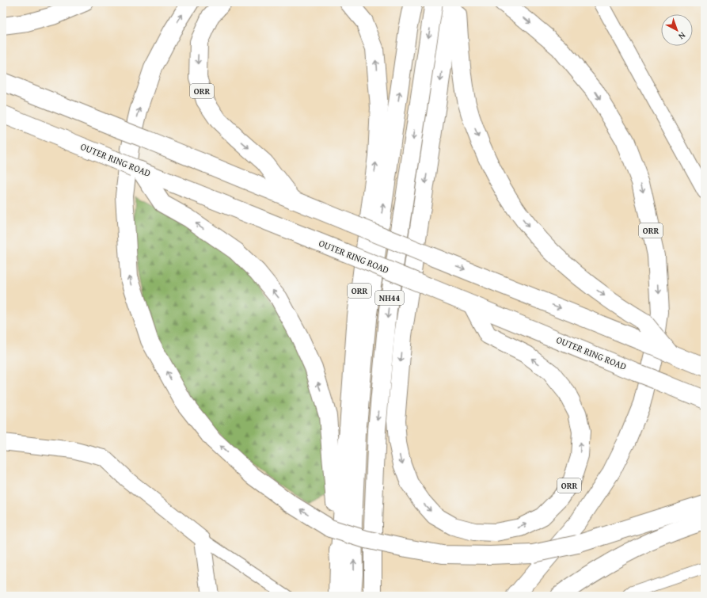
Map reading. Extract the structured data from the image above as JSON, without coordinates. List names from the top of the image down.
{
  "streets": {
    "highway": ["ORR", "OUTER RING ROAD", "NH44"]
  },
  "crossings": [
    ["ORR", "OUTER RING ROAD"]
  ],
  "north": "bottom right"
}
